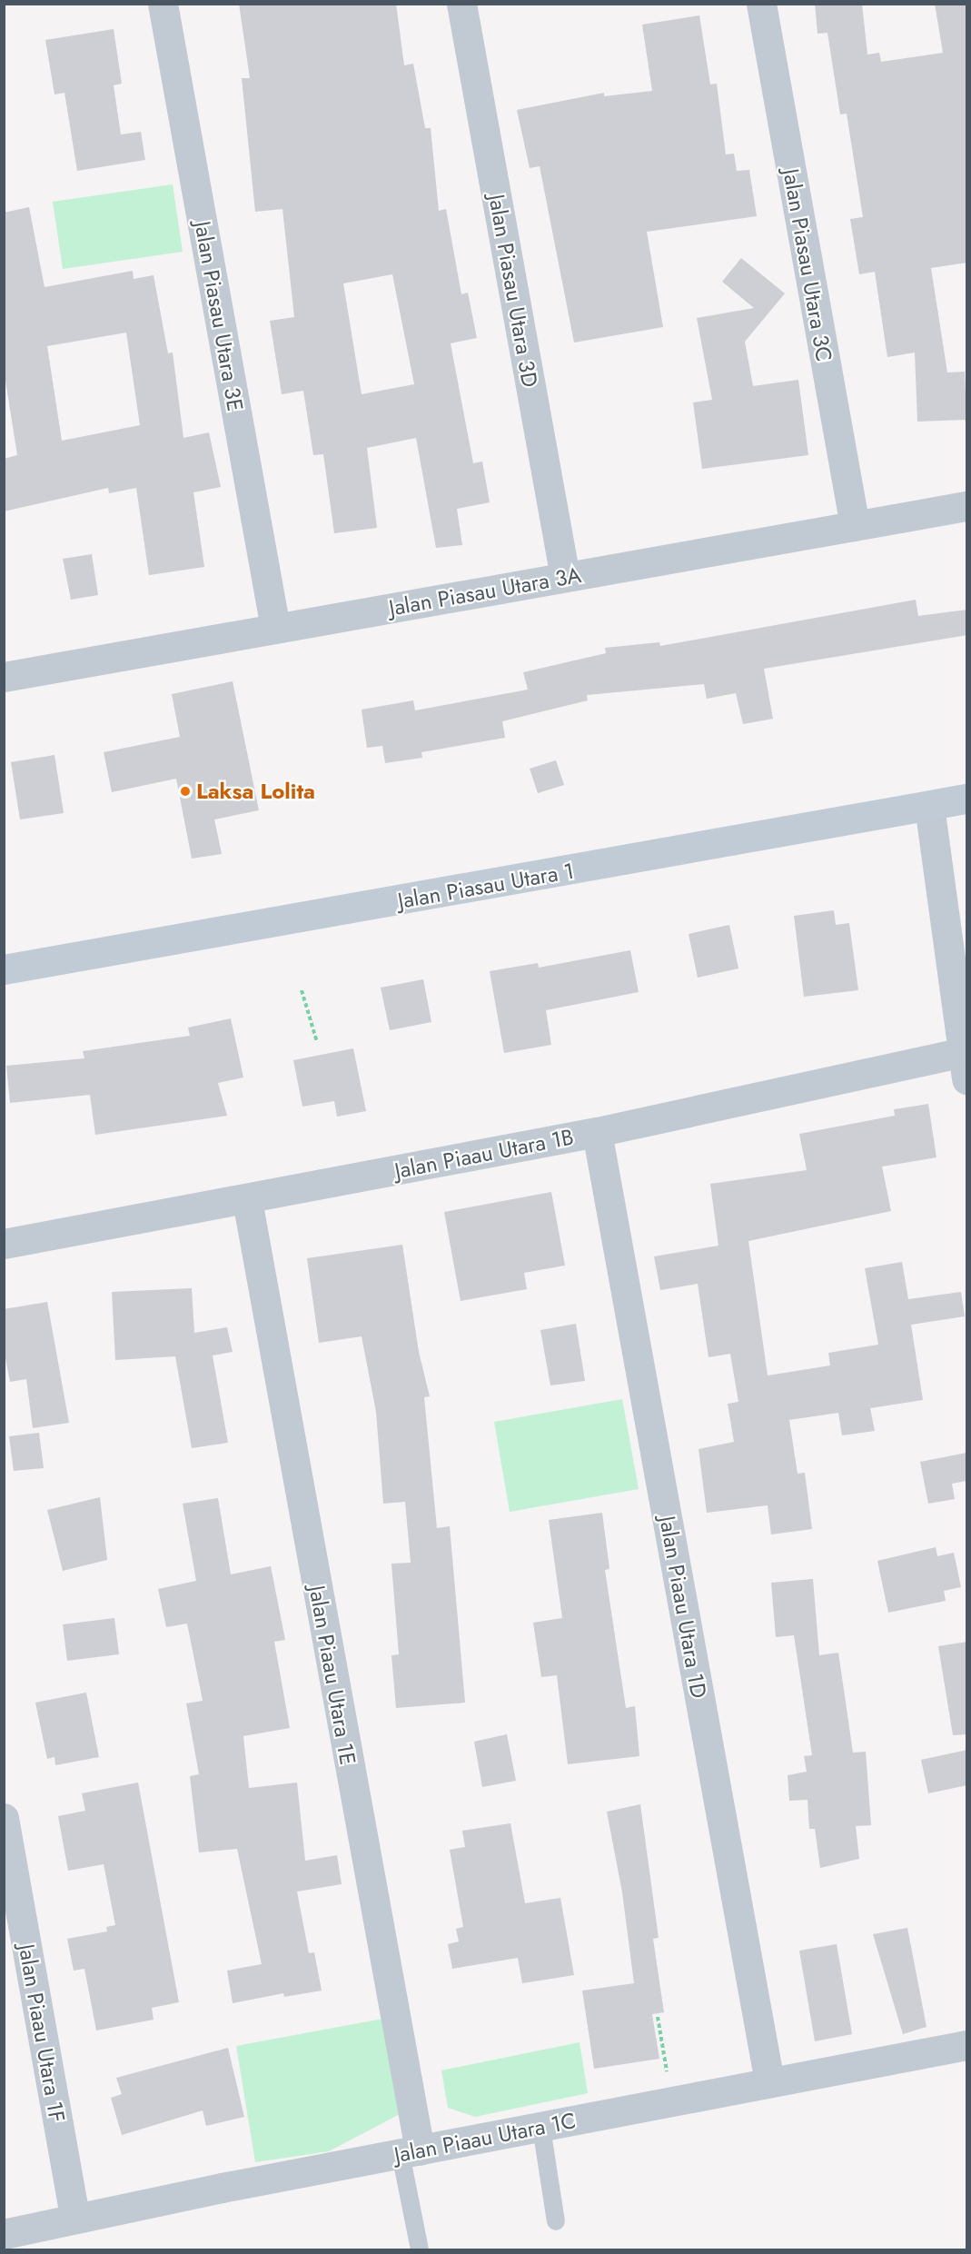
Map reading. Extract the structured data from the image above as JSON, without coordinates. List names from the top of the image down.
{
  "streets": {
    "street": [
      "Jalan Piasau Utara 3C",
      "Jalan Piasau Utara 3D",
      "Jalan Piasau Utara 3E",
      "Jalan Piasau Utara 3A",
      "Jalan Piasau Utara 1",
      "Jalan Piaau Utara 1B",
      "Jalan Piaau Utara 1D",
      "Jalan Piaau Utara 1E",
      "Jalan Piaau Utara 1F",
      "Jalan Piaau Utara 1C"
    ]
  },
  "crossings": [
    ["Jalan Piasau Utara 3C", "Jalan Piasau Utara 3A"],
    ["Jalan Piasau Utara 3D", "Jalan Piasau Utara 3A"],
    ["Jalan Piasau Utara 3E", "Jalan Piasau Utara 3A"],
    ["Jalan Piaau Utara 1B", "Jalan Piaau Utara 1D"],
    ["Jalan Piaau Utara 1B", "Jalan Piaau Utara 1E"],
    ["Jalan Piaau Utara 1D", "Jalan Piaau Utara 1C"],
    ["Jalan Piaau Utara 1E", "Jalan Piaau Utara 1C"],
    ["Jalan Piaau Utara 1F", "Jalan Piaau Utara 1C"]
  ],
  "places": ["Laksa Lolita"]
}
